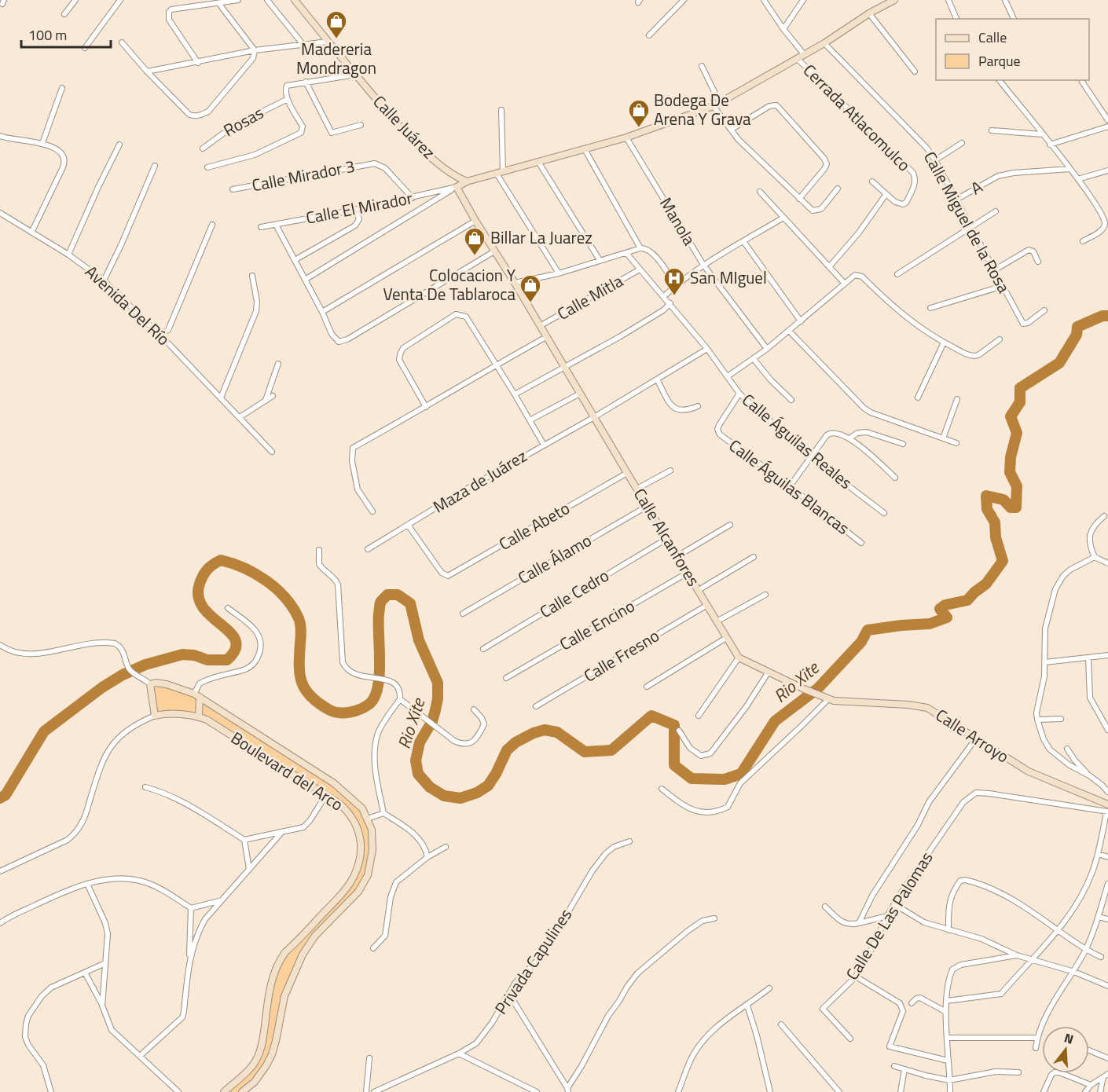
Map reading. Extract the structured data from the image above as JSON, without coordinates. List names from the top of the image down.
{
  "streets": {
    "street": [
      "Cerrada Atlacomulco",
      "Rosas",
      "Calle Juárez",
      "Calle Mirador 3",
      "A",
      "Calle El Mirador",
      "Manola",
      "Calle Miguel de la Rosa",
      "Calle Mitla",
      "Avenida Del Río",
      "Calle Águilas Reales",
      "Maza de Juárez",
      "Calle Águilas Blancas",
      "Calle Abeto",
      "Calle Alcanfores",
      "Calle Álamo",
      "Calle Cedro",
      "Calle Encino",
      "Calle Fresno",
      "Calle Arroyo",
      "Boulevard del Arco",
      "Calle De Las Palomas",
      "Privada Capulines"
    ]
  },
  "crossings": [
    ["Calle Mirador 3", "Calle El Mirador"],
    ["A", "Calle Miguel de la Rosa"],
    ["Calle El Mirador", "Calle Alcanfores"],
    ["Calle Mitla", "Calle Águilas Reales"],
    ["Calle Mitla", "Calle Alcanfores"],
    ["Calle Águilas Reales", "Maza de Juárez"],
    ["Calle Águilas Reales", "Calle Águilas Blancas"],
    ["Maza de Juárez", "Calle Abeto"],
    ["Maza de Juárez", "Calle Alcanfores"],
    ["Calle Abeto", "Calle Alcanfores"],
    ["Calle Alcanfores", "Calle Álamo"],
    ["Calle Alcanfores", "Calle Cedro"],
    ["Calle Alcanfores", "Calle Encino"],
    ["Calle Alcanfores", "Calle Fresno"],
    ["Calle Alcanfores", "Calle Arroyo"]
  ],
  "water": ["Rio Xite"],
  "places": {
    "shop": [
      "Madereria Mondragon",
      "Bodega De Arena Y Grava",
      "Billar La Juarez",
      "Colocacion Y Venta De Tablaroca"
    ],
    "hospital": ["San MIguel"]
  },
  "legend": ["Calle", "Parque"],
  "scale_bar": "100 m",
  "north": "top"
}
